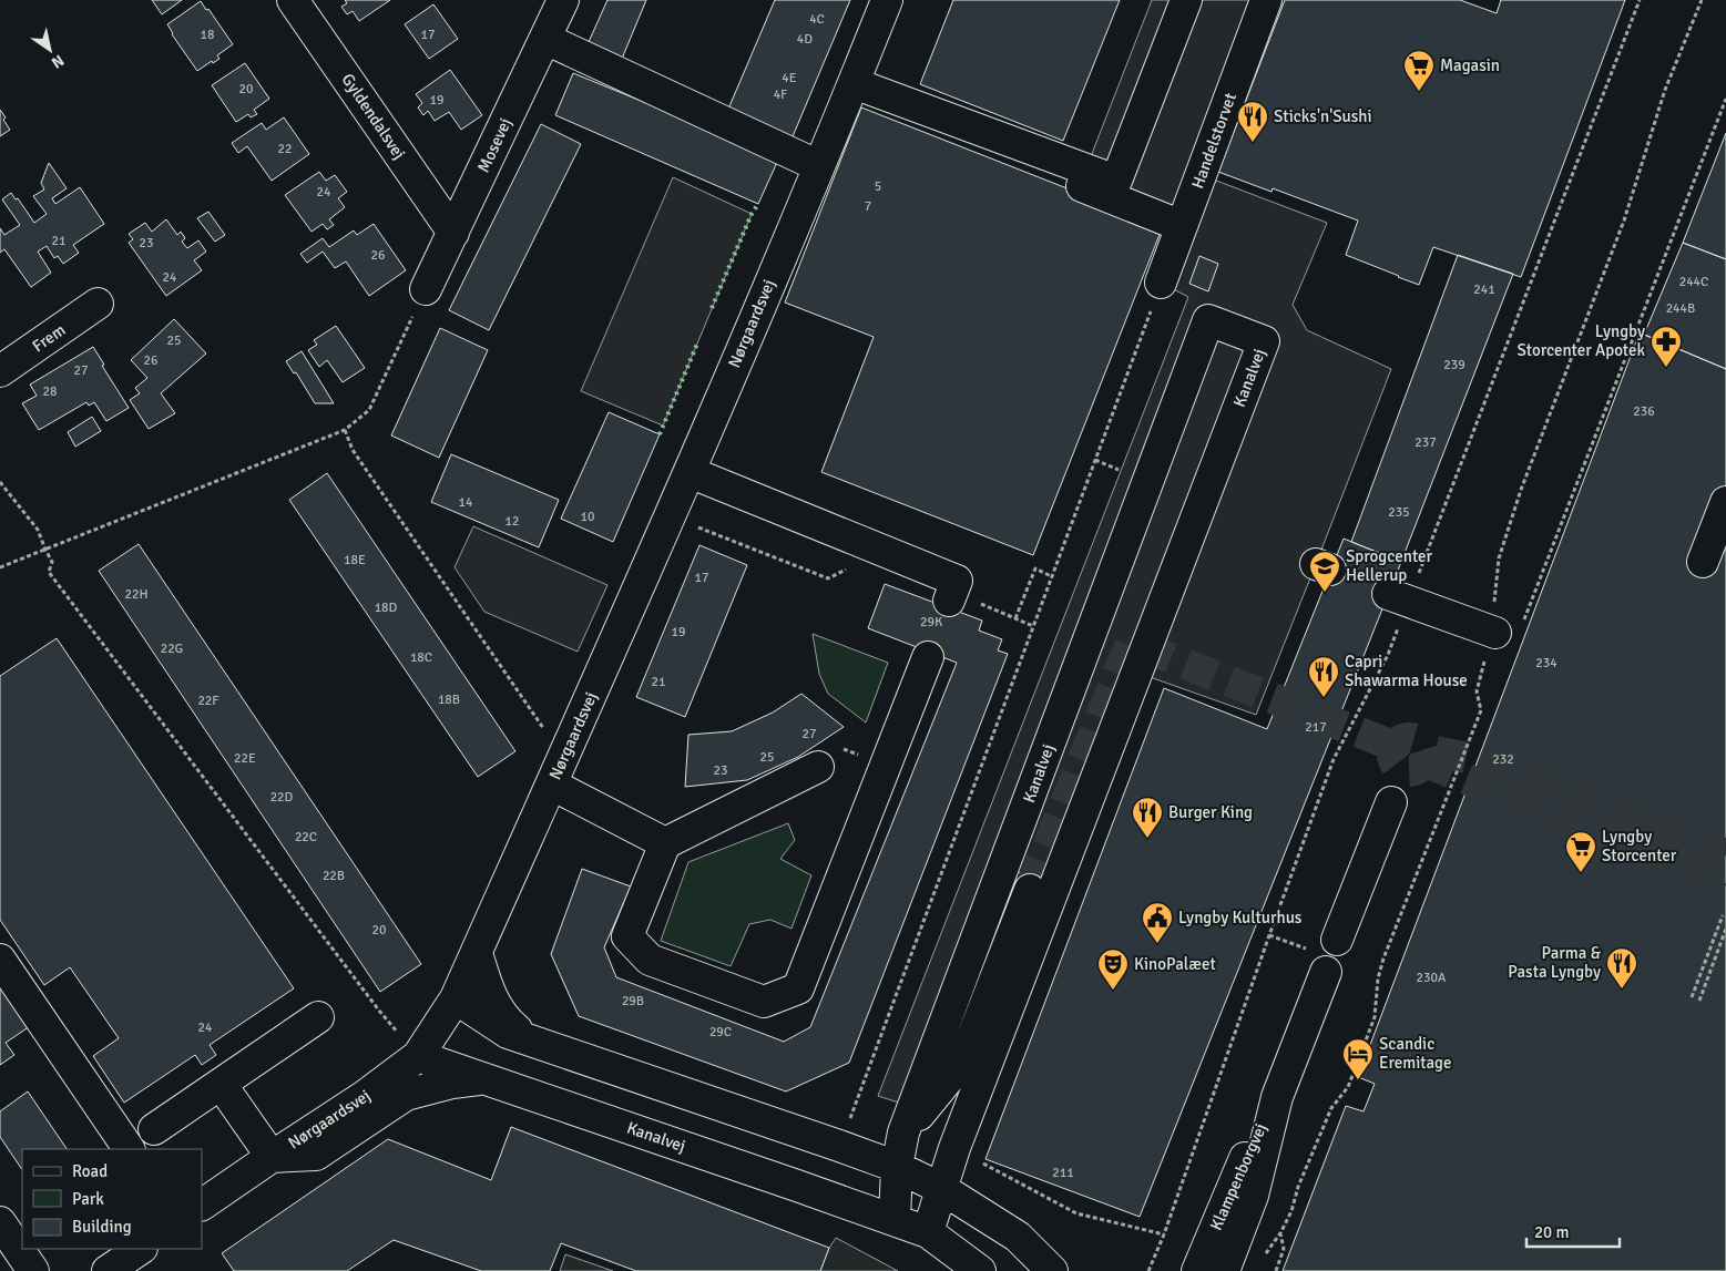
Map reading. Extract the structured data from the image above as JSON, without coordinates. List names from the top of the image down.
{
  "streets": {
    "street": [
      "Gyldendalsvej",
      "Handelstorvet",
      "Mosevej",
      "Nørgaardsvej",
      "Frem",
      "Kanalvej",
      "Klampenborgvej"
    ]
  },
  "crossings": [
    ["Gyldendalsvej", "Mosevej"],
    ["Nørgaardsvej", "Kanalvej"]
  ],
  "places": {
    "supermarket": ["Magasin", "Lyngby Storcenter"],
    "restaurant": [
      "Sticks'n'Sushi",
      "Capri Shawarma House",
      "Burger King",
      "Parma & Pasta Lyngby"
    ],
    "pharmacy": ["Lyngby Storcenter Apotek"],
    "school or university": ["Sprogcenter Hellerup"],
    "public building": ["Lyngby Kulturhus"],
    "theatre": ["KinoPalæet"],
    "hotel": ["Scandic Eremitage"]
  },
  "house_numbers": [
    "4C",
    "18",
    "17",
    "4D",
    "4E",
    "20",
    "4F",
    "19",
    "22",
    "5",
    "24",
    "7",
    "21",
    "23",
    "26",
    "24",
    "244C",
    "241",
    "244B",
    "25",
    "26",
    "239",
    "27",
    "28",
    "236",
    "237",
    "14",
    "235",
    "10",
    "12",
    "18E",
    "17",
    "22H",
    "18D",
    "29K",
    "19",
    "22G",
    "18C",
    "234",
    "21",
    "18B",
    "22F",
    "217",
    "27",
    "25",
    "22E",
    "232",
    "23",
    "22D",
    "22C",
    "22B",
    "20",
    "230A",
    "29B",
    "24",
    "29C",
    "211"
  ],
  "legend": ["Road", "Park", "Building"],
  "scale_bar": "20 m",
  "north": "bottom right"
}
